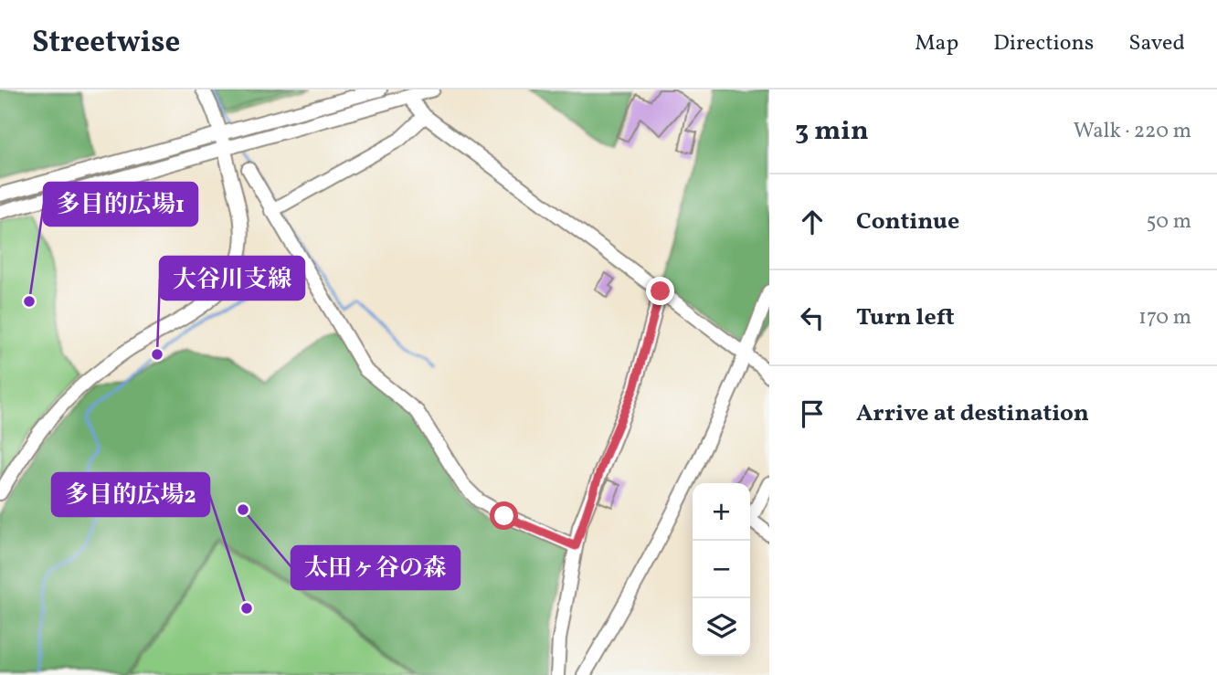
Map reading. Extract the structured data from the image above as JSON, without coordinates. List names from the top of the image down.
{
  "places": [
    "多目的広場1",
    "大谷川支線",
    "太田ヶ谷の森",
    "多目的広場2"
  ],
  "page": {
    "header": "Streetwise",
    "nav": ["Map", "Directions", "Saved"],
    "heading": ["3 min", "Walk · 220 m"],
    "list": [
      ["Continue", "50 m"],
      ["Turn left", "170 m"],
      "Arrive at destination"
    ],
    "map_buttons": ["+", "−"]
  }
}
